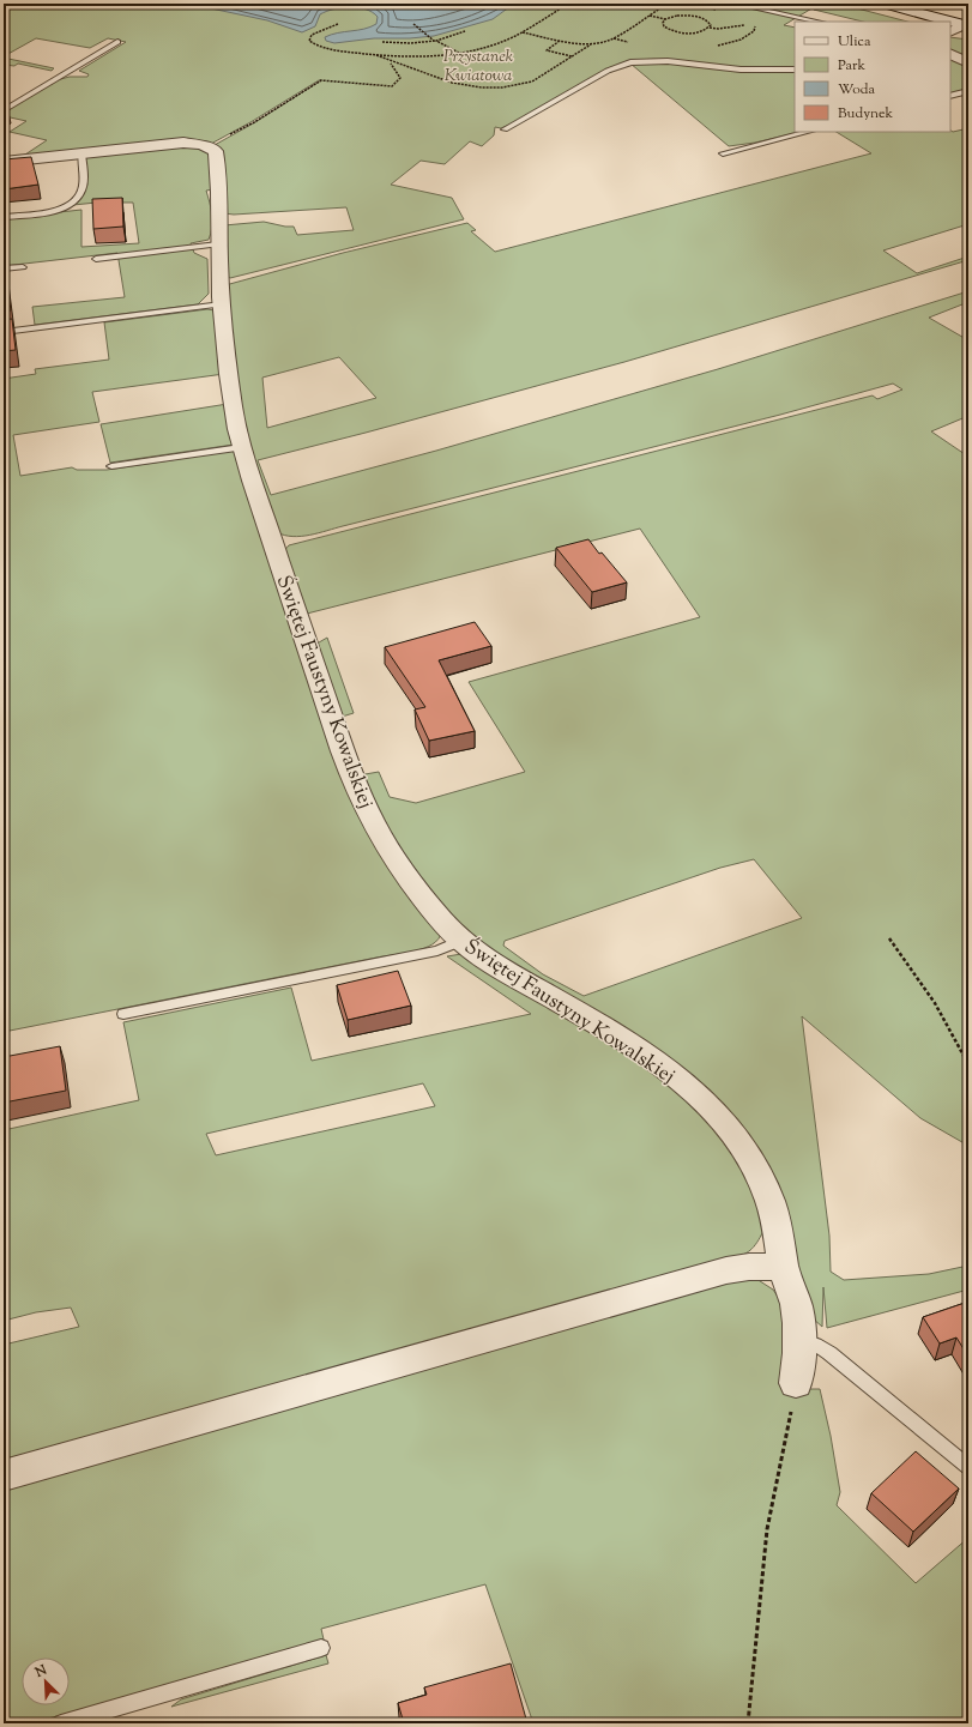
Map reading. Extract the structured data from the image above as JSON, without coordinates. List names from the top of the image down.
{
  "streets": {
    "street": ["Świętej Faustyny Kowalskiej"]
  },
  "parks": ["Przystanek Kwiatowa"],
  "legend": [
    "Ulica",
    "Park",
    "Woda",
    "Budynek"
  ],
  "north": "top left"
}
